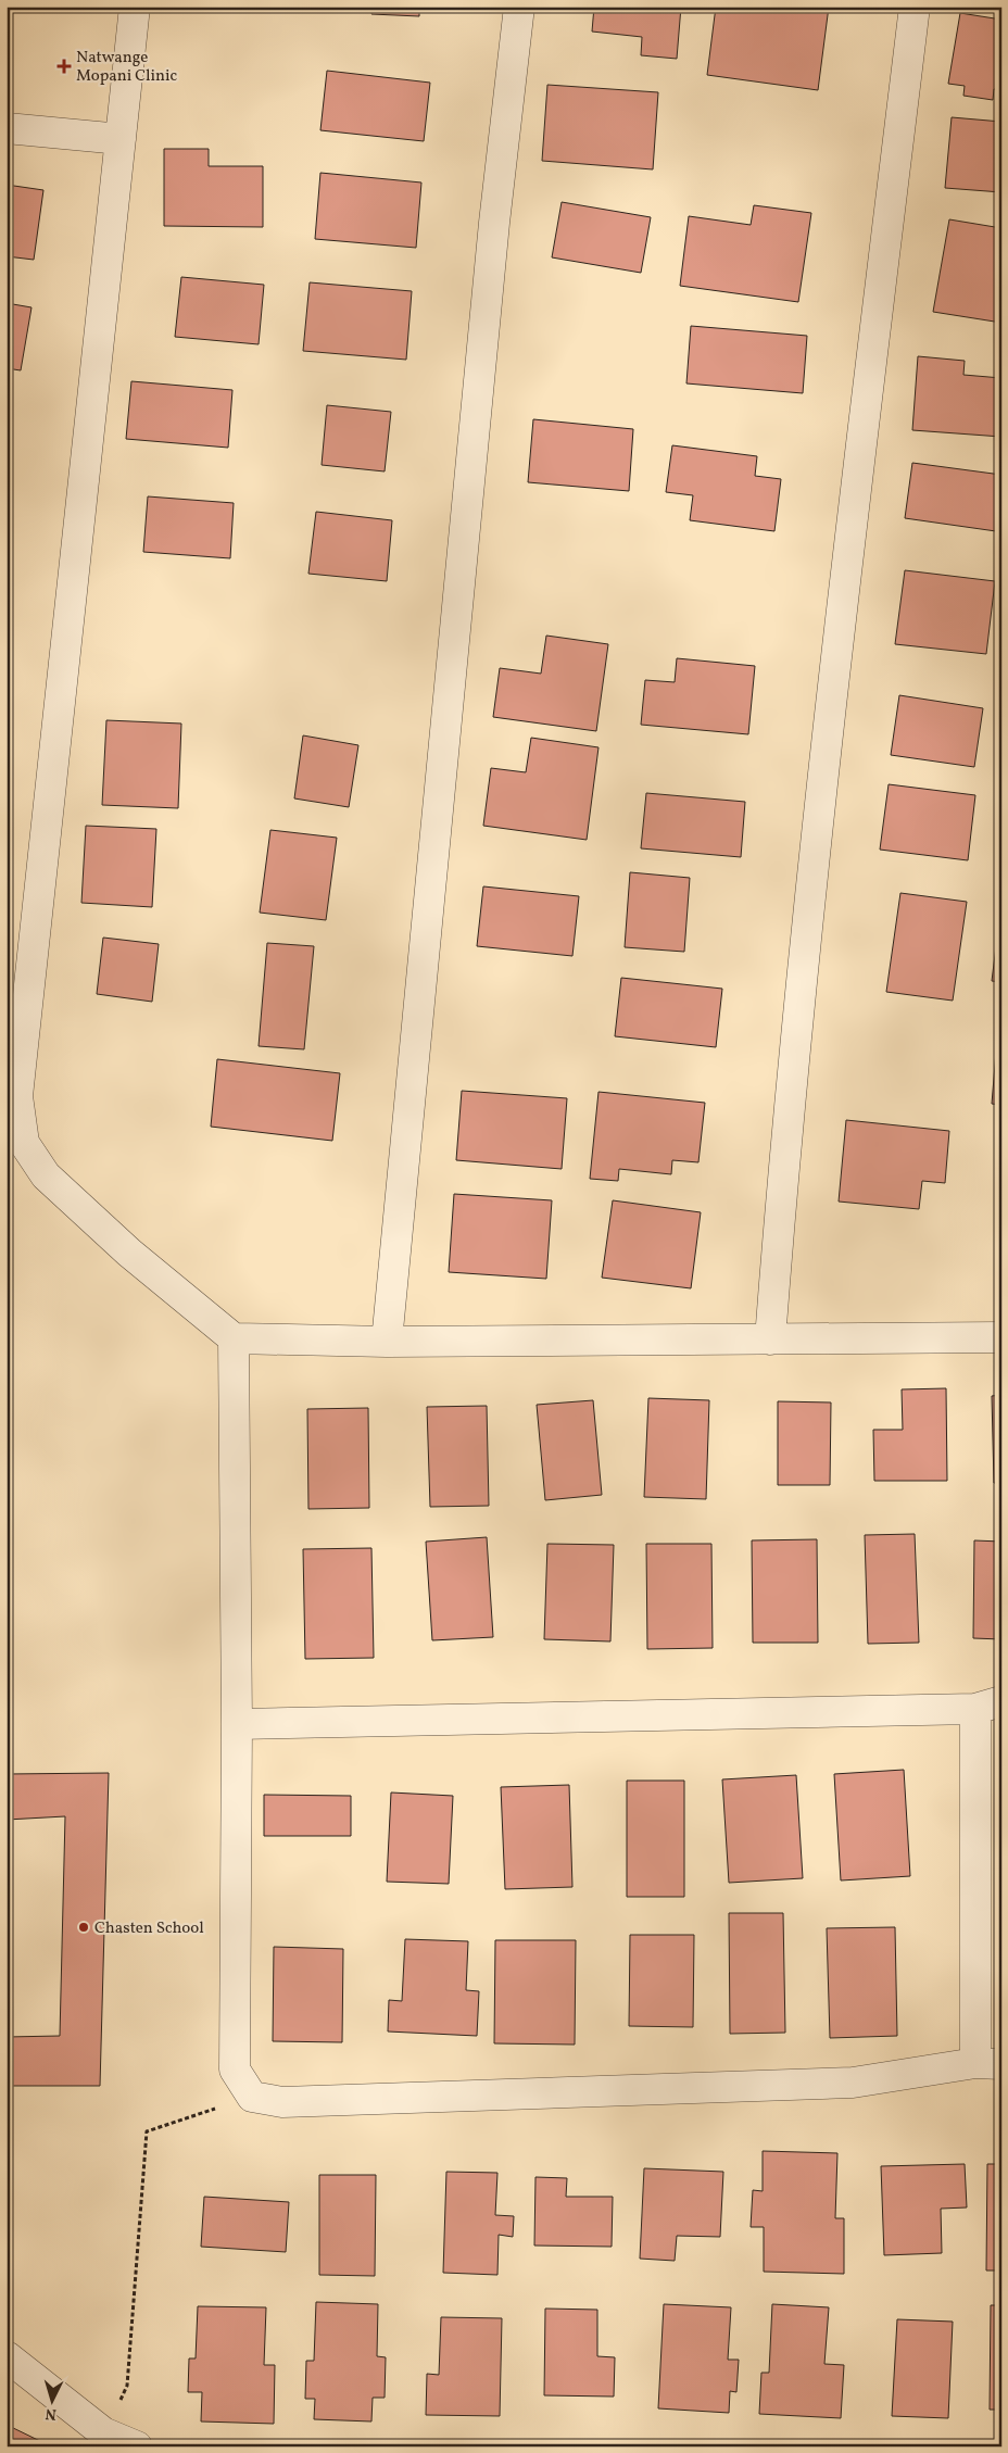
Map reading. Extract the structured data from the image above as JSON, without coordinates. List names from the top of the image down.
{
  "places": {
    "health": ["Natwange Mopani Clinic"],
    "other": ["Chasten School"]
  },
  "north": "bottom"
}
